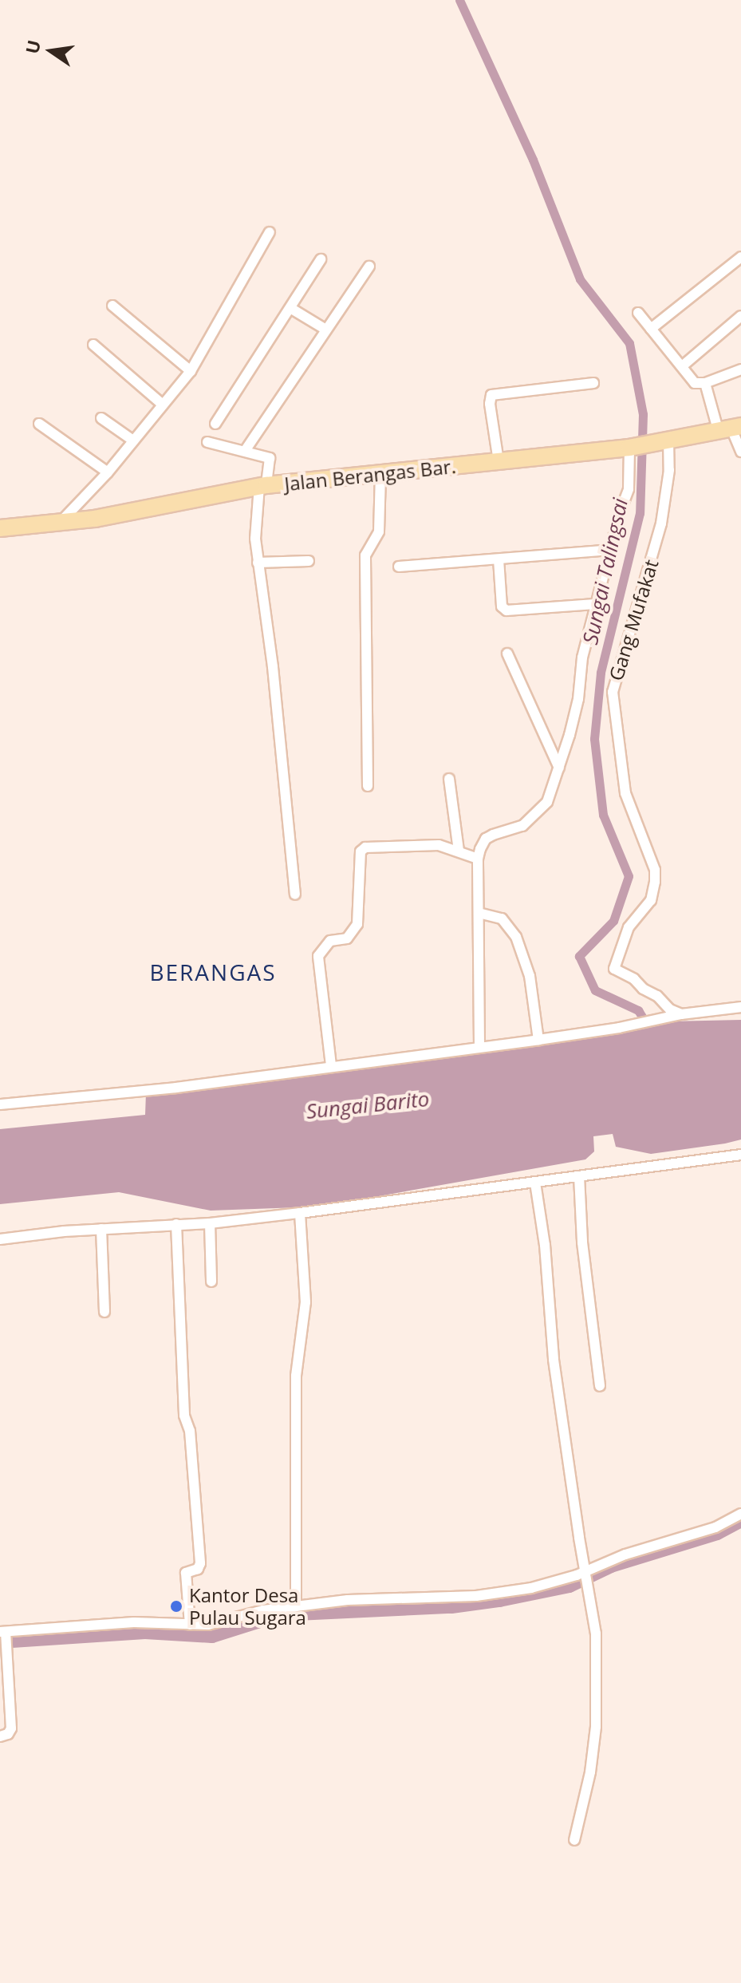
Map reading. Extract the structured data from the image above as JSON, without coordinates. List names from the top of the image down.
{
  "streets": {
    "main road": ["Jalan Berangas Bar."],
    "street": ["Gang Mufakat"]
  },
  "crossings": [
    ["Jalan Berangas Bar.", "Gang Mufakat"]
  ],
  "districts": ["BERANGAS"],
  "water": ["Sungai Talingsai", "Sungai Barito"],
  "places": ["Kantor Desa Pulau Sugara"],
  "north": "left"
}
